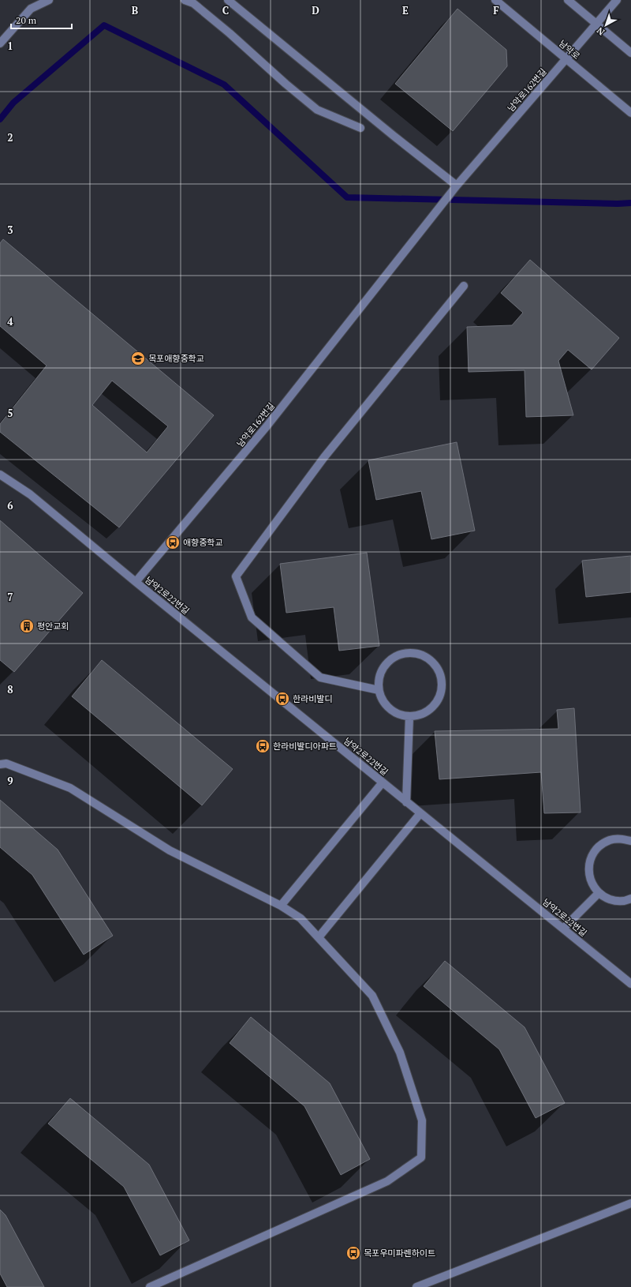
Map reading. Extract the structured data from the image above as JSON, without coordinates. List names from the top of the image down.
{
  "streets": {
    "street": ["남악로", "남악로162번길", "남악2로22번길"]
  },
  "crossings": [
    ["남악로", "남악로162번길"],
    ["남악로162번길", "남악2로22번길"]
  ],
  "places": {
    "school or university": ["목포애향중학교"],
    "bus stop": [
      "애향중학교",
      "한라비발디",
      "한라비발디아파트",
      "목포우미파렌하이트"
    ],
    "building": ["평안교회"]
  },
  "scale_bar": "20 m",
  "north": "bottom left",
  "grid": {
    "columns": [
      "B",
      "C",
      "D",
      "E",
      "F"
    ],
    "rows": [
      "1",
      "2",
      "3",
      "4",
      "5",
      "6",
      "7",
      "8",
      "9"
    ]
  }
}
